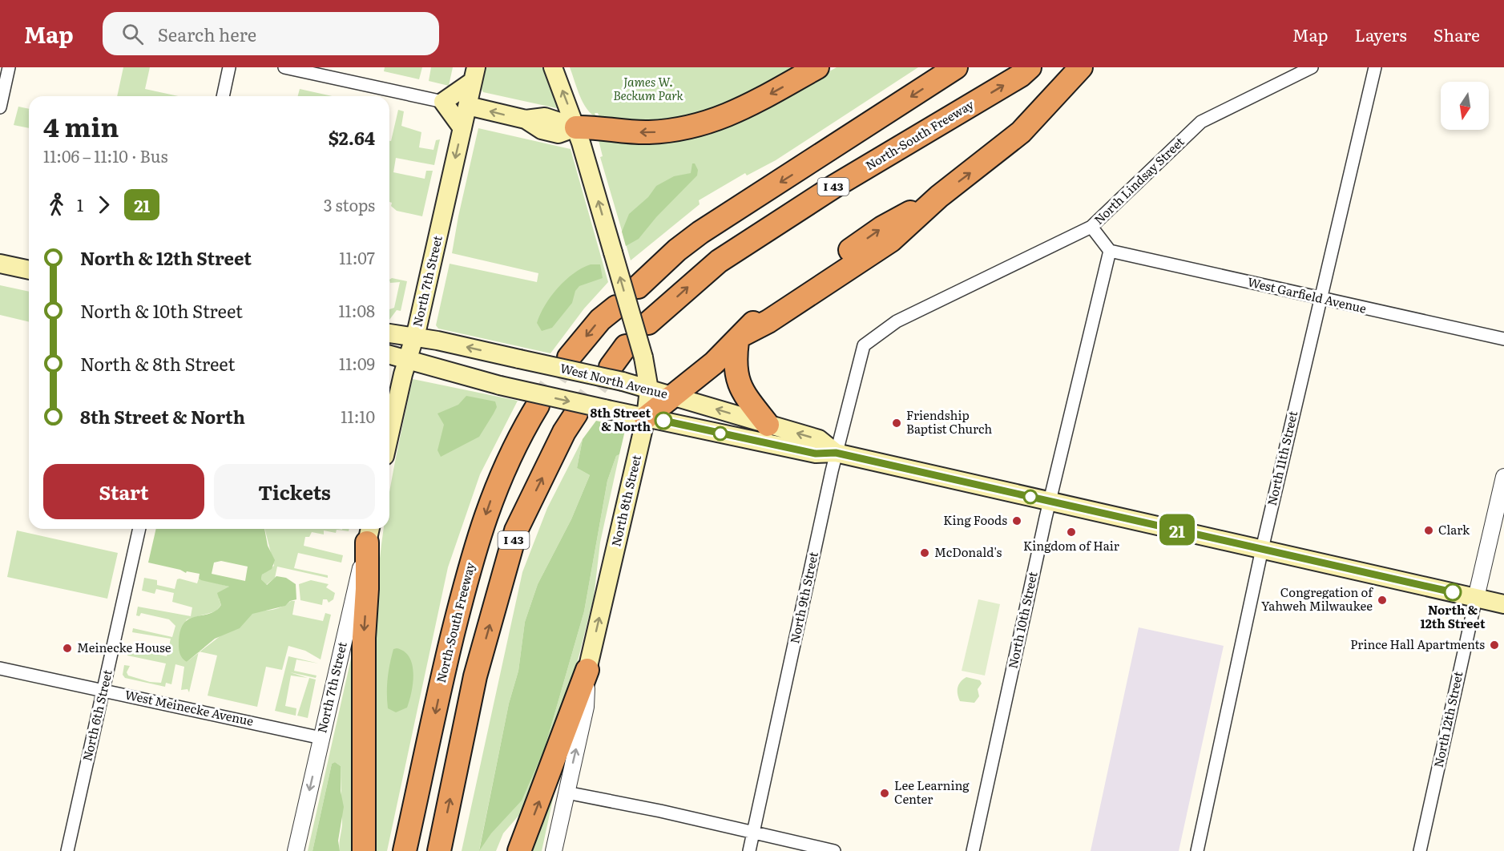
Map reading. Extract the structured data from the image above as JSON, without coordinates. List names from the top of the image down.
{
  "streets": {
    "highway": ["North-South Freeway", "I 43"],
    "main road": ["North 7th Street", "West North Avenue", "North 8th Street"],
    "street": [
      "North Lindsay Street",
      "West Garfield Avenue",
      "North 11th Street",
      "North 9th Street",
      "North 10th Street",
      "West Meinecke Avenue",
      "North 6th Street",
      "North 12th Street"
    ]
  },
  "crossings": [
    ["North Lindsay Street", "North 9th Street"],
    ["North 7th Street", "West North Avenue"],
    ["North 7th Street", "West Meinecke Avenue"],
    ["West Garfield Avenue", "North 11th Street"],
    ["West Garfield Avenue", "North 10th Street"],
    ["West North Avenue", "North 11th Street"],
    ["West North Avenue", "North 8th Street"],
    ["West North Avenue", "North 9th Street"],
    ["West North Avenue", "North 10th Street"],
    ["West North Avenue", "North 12th Street"],
    ["West Meinecke Avenue", "North 6th Street"]
  ],
  "one_way": ["North 7th Street", "North 8th Street"],
  "parks": ["James W. Beckum Park"],
  "places": [
    "8th Street & North",
    "Friendship Baptist Church",
    "King Foods",
    "Clark",
    "Kingdom of Hair",
    "McDonald's",
    "North & 12th Street",
    "Congregation of Yahweh Milwaukee",
    "Prince Hall Apartments",
    "Meinecke House",
    "Lee Learning Center"
  ],
  "lines": ["bus line 21"],
  "north": "bottom",
  "page": {
    "header": "Map",
    "search": "Search here",
    "nav": ["Map", "Layers", "Share"],
    "on_map": "21",
    "heading": ["4 min", "11:06 – 11:10 · Bus", "$2.64"],
    "legs": ["1", "21", "3 stops"],
    "list": [
      {
        "name": "North & 12th Street",
        "value": "11:07"
      },
      {
        "name": "North & 10th Street",
        "value": "11:08"
      },
      {
        "name": "North & 8th Street",
        "value": "11:09"
      },
      {
        "name": "8th Street & North",
        "value": "11:10"
      }
    ],
    "buttons": ["Start", "Tickets"]
  }
}
